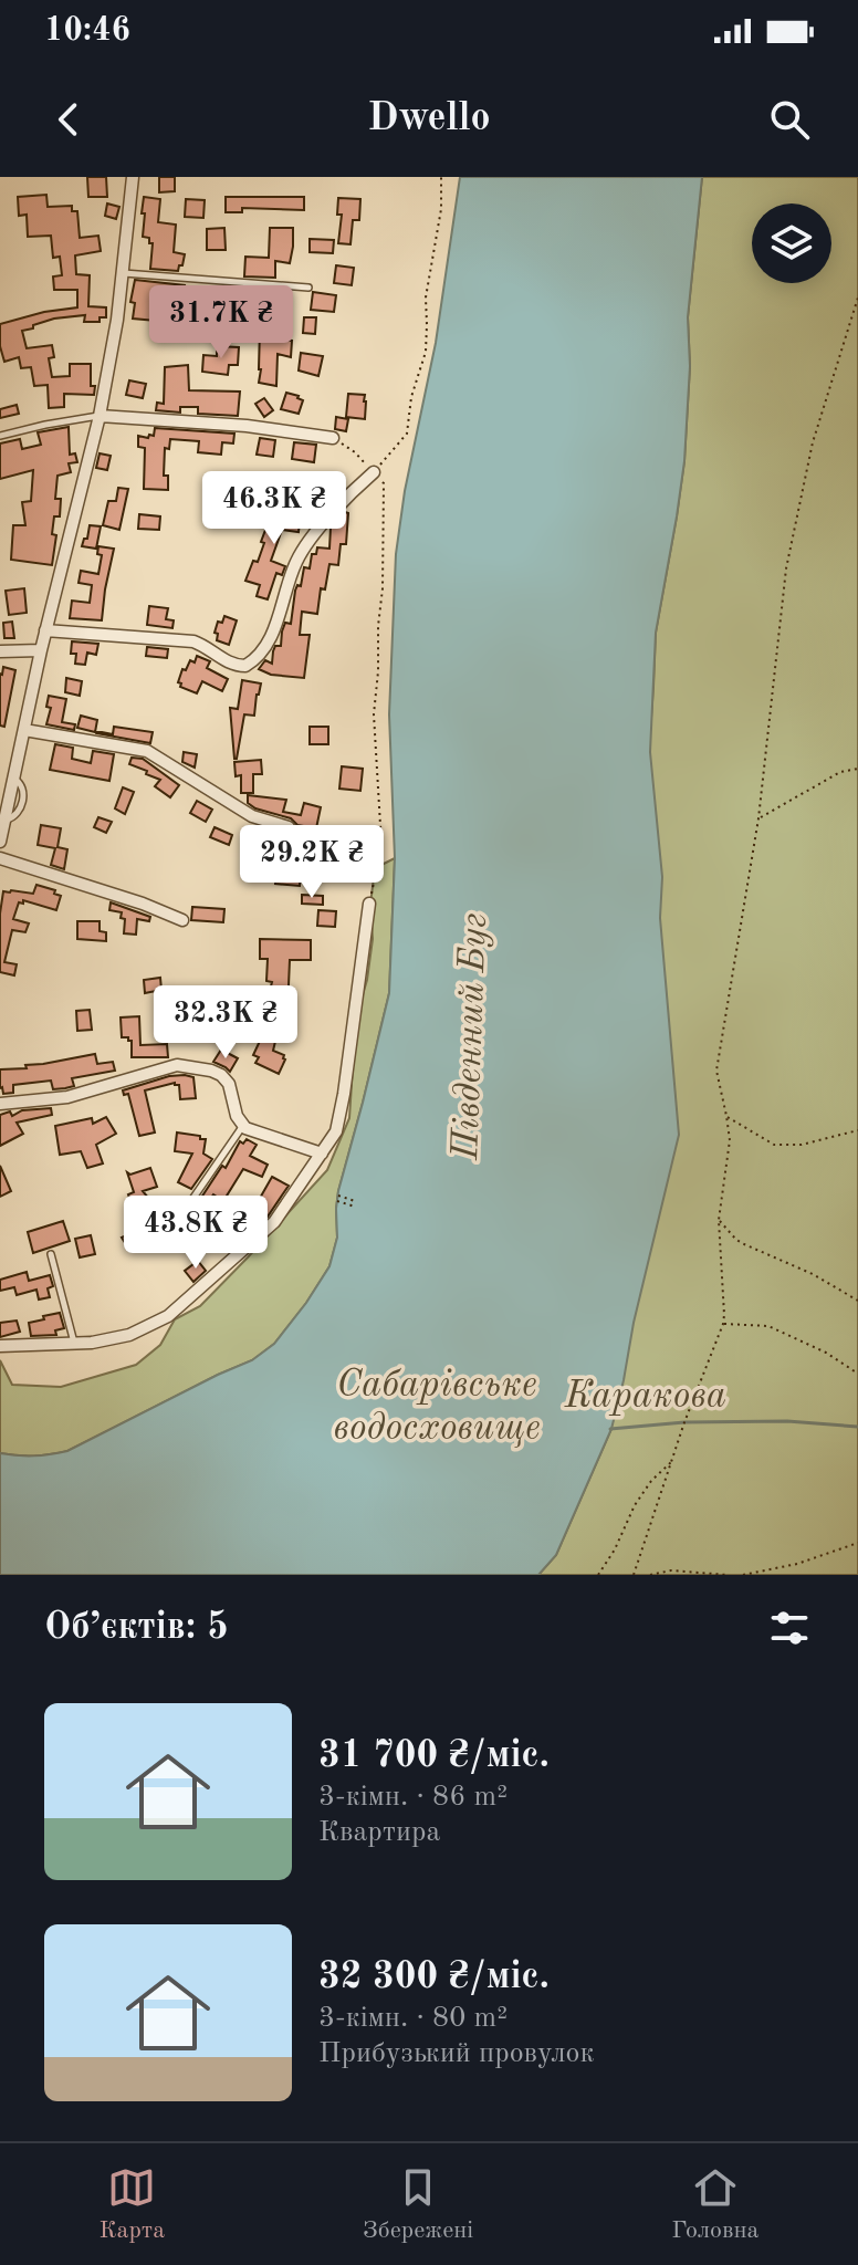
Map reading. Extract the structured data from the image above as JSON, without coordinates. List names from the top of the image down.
{
  "water": ["Південний Буг", "Сабарівське водосховище", "Каракова"],
  "page": {
    "status": "10:46",
    "header": "Dwello",
    "price": [
      "31.7K ₴",
      "46.3K ₴",
      "29.2K ₴",
      "32.3K ₴",
      "43.8K ₴"
    ],
    "heading": "Об’єктів: 5",
    "list": [
      {
        "name": "31 700 ₴/міс.",
        "note": "3-кімн. · 86 m² · Квартира"
      },
      {
        "name": "32 300 ₴/міс.",
        "note": "3-кімн. · 80 m² · Прибузький провулок"
      }
    ],
    "tabs": ["Карта", "Збережені", "Головна"]
  }
}
